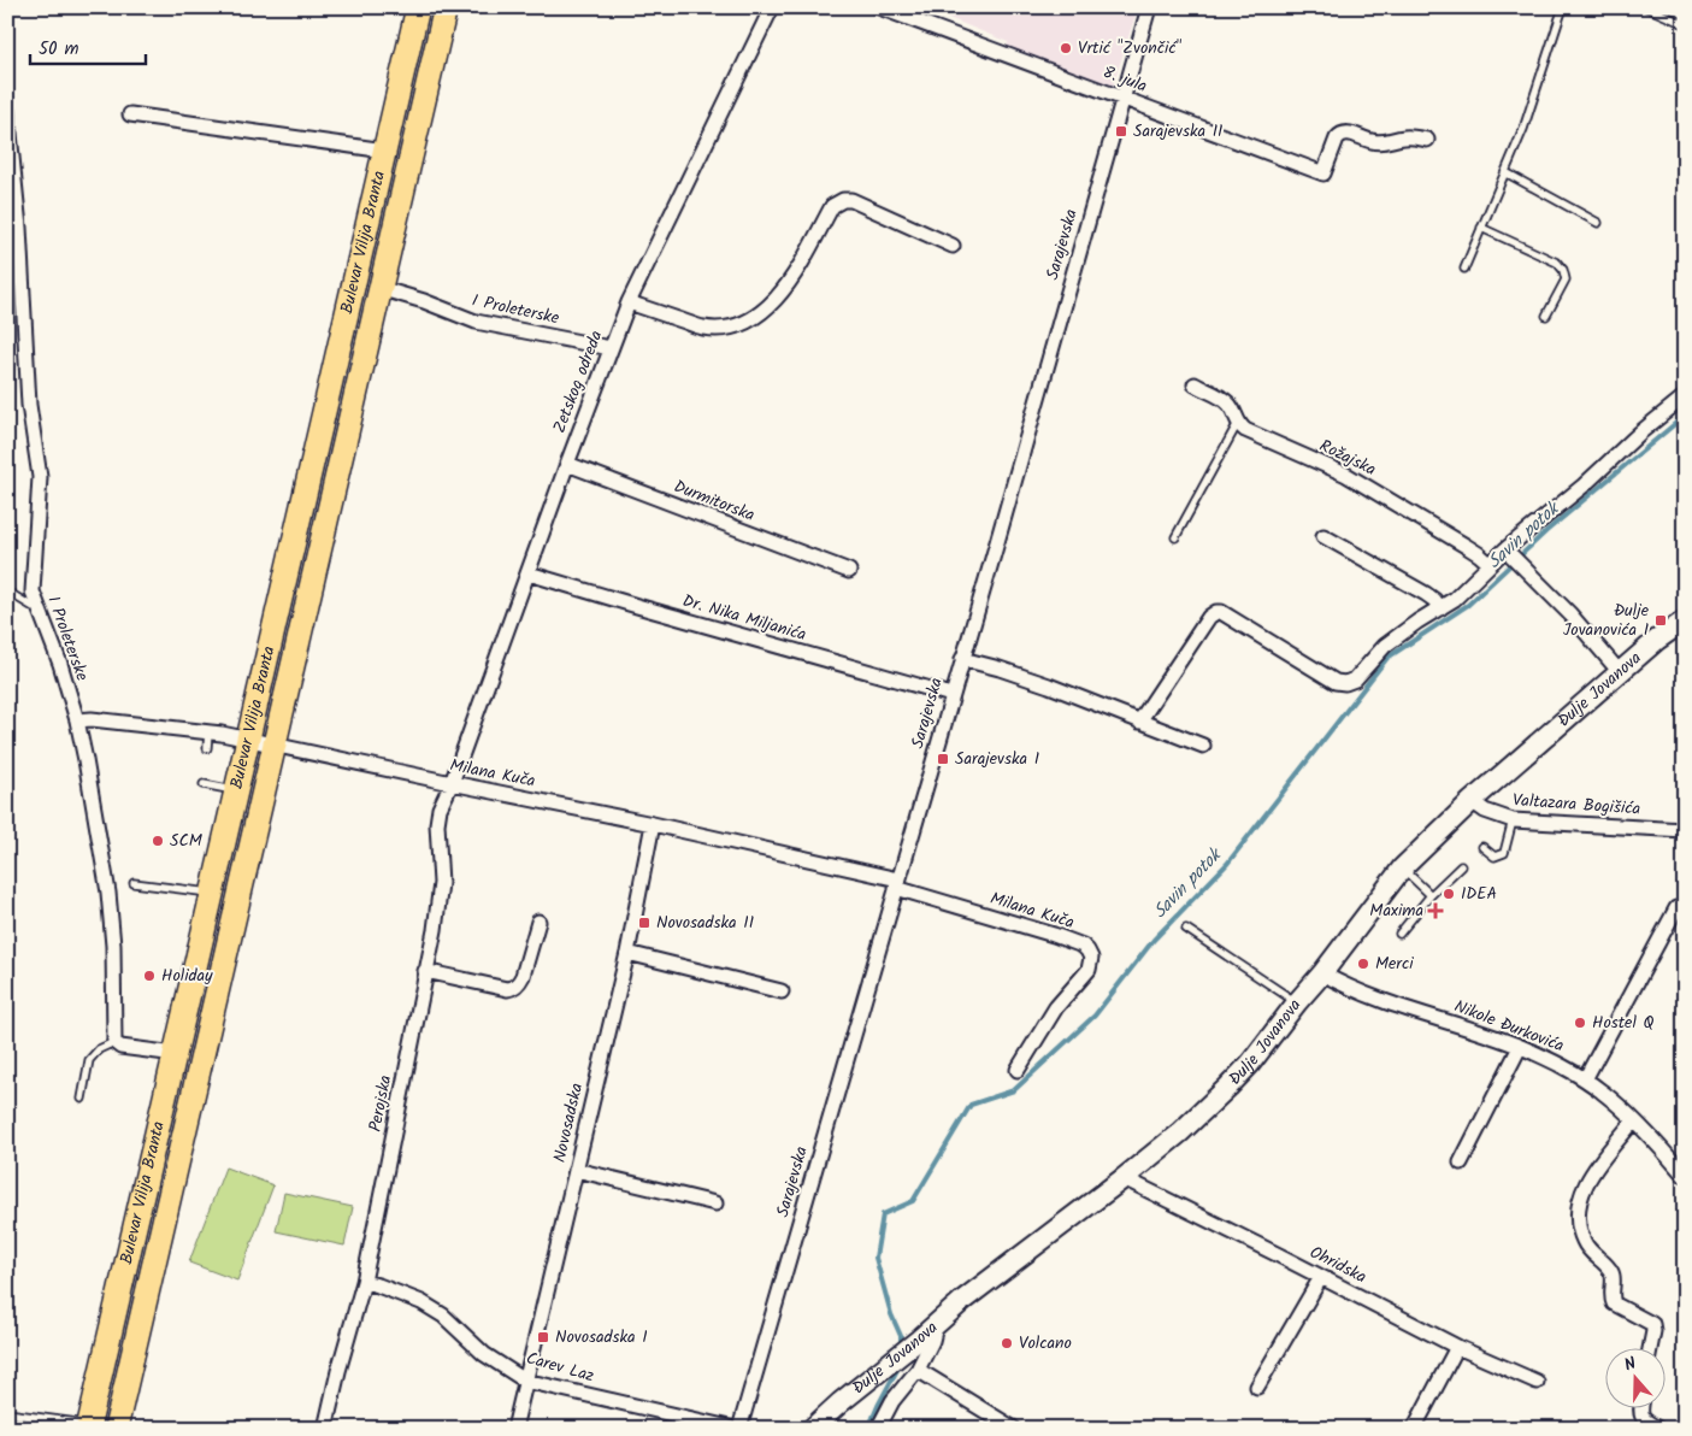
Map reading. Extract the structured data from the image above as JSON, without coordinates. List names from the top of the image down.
{
  "streets": {
    "main road": ["Bulevar Vilija Branta"],
    "street": [
      "8. jula",
      "Sarajevska",
      "I Proleterske",
      "Zetskog odreda",
      "Rožajska",
      "Durmitorska",
      "Dr. Nika Miljanića",
      "Đulje Jovanova",
      "Milana Kuča",
      "Valtazara Bogišića",
      "Nikole Đurkovića",
      "Perojska",
      "Novosadska",
      "Ohridska",
      "Carev Laz"
    ]
  },
  "crossings": [
    ["8. jula", "Sarajevska"],
    ["Bulevar Vilija Branta", "I Proleterske"],
    ["Bulevar Vilija Branta", "Milana Kuča"],
    ["Sarajevska", "Dr. Nika Miljanića"],
    ["Sarajevska", "Milana Kuča"],
    ["I Proleterske", "Zetskog odreda"],
    ["I Proleterske", "Milana Kuča"],
    ["Zetskog odreda", "Durmitorska"],
    ["Zetskog odreda", "Dr. Nika Miljanića"],
    ["Zetskog odreda", "Milana Kuča"],
    ["Zetskog odreda", "Perojska"],
    ["Đulje Jovanova", "Valtazara Bogišića"],
    ["Đulje Jovanova", "Nikole Đurkovića"],
    ["Đulje Jovanova", "Ohridska"],
    ["Milana Kuča", "Perojska"],
    ["Milana Kuča", "Novosadska"],
    ["Perojska", "Carev Laz"],
    ["Novosadska", "Carev Laz"]
  ],
  "water": ["Savin potok"],
  "places": {
    "other": [
      "Vrtić \"Zvončić\"",
      "SCM",
      "IDEA",
      "Merci",
      "Holiday",
      "Hostel Q",
      "Volcano"
    ],
    "transit": [
      "Sarajevska II",
      "Đulje Jovanovića I",
      "Sarajevska I",
      "Novosadska II",
      "Novosadska I"
    ],
    "health": ["Maxima"]
  },
  "scale_bar": "50 m",
  "north": "top"
}
